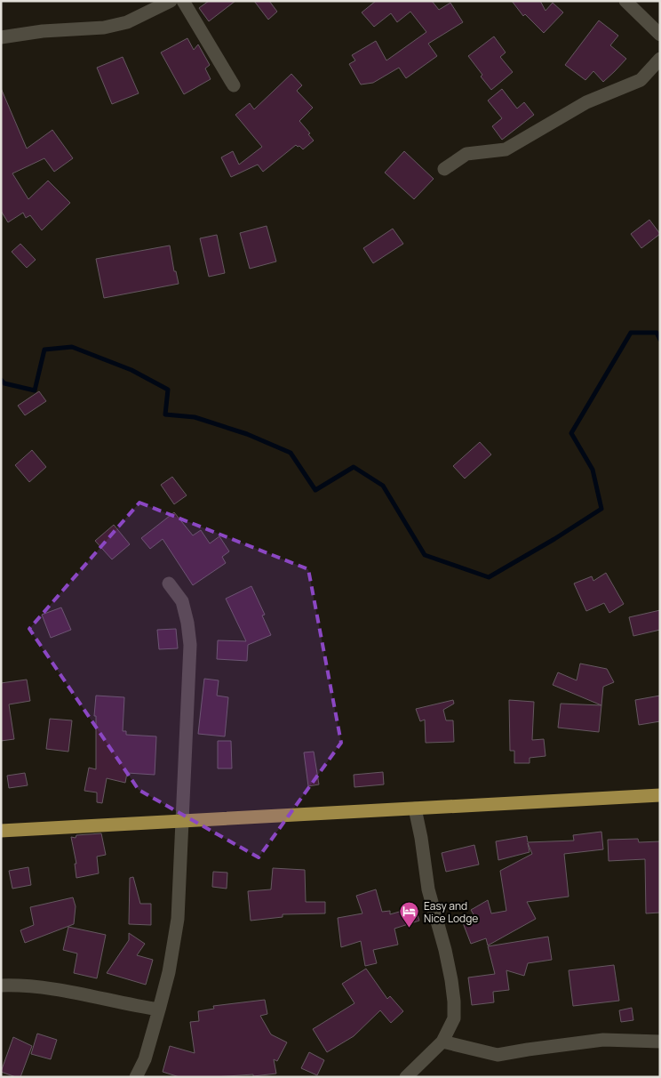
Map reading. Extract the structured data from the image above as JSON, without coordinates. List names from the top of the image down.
{
  "places": {
    "hotel": ["Easy and Nice Lodge"]
  }
}
